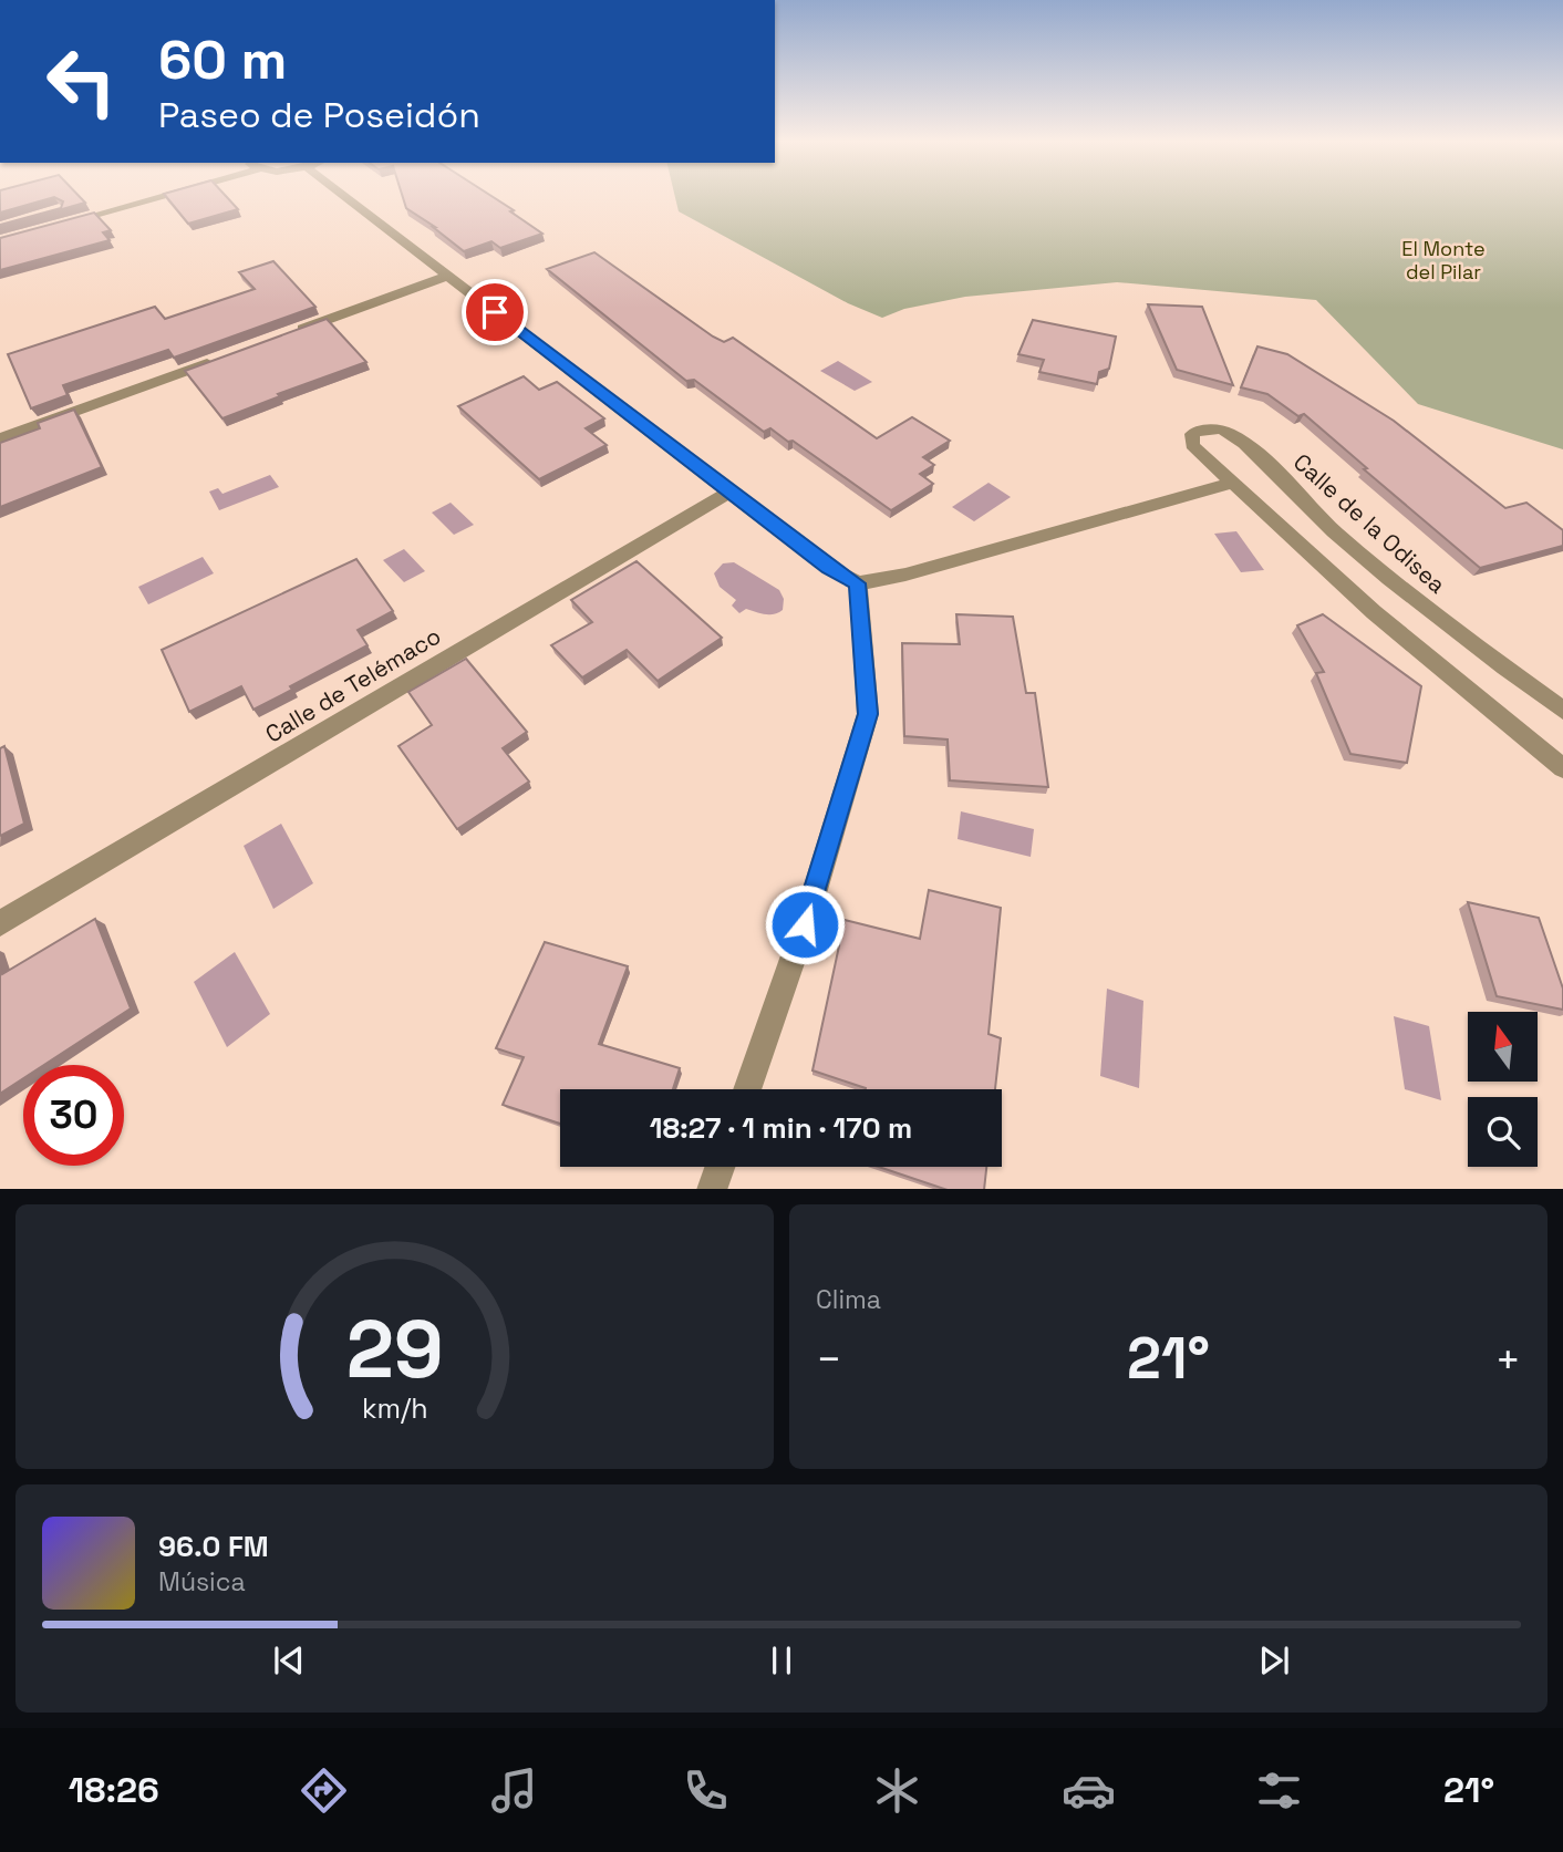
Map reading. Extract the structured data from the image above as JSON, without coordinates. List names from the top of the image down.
{
  "streets": {
    "street": ["Calle de la Odisea", "Calle de Telémaco"]
  },
  "parks": ["El Monte del Pilar"],
  "north": "top",
  "page": {
    "turn": ["60 m", "Paseo de Poseidón"],
    "limit": "30",
    "trip": "18:27 · 1 min · 170 m",
    "tile": "Clima",
    "heat": ["−", "21°", "+"],
    "song": ["96.0 FM", "Música"],
    "tabs": ["18:26", "21°"],
    "gauge": ["29", "km/h"]
  }
}
